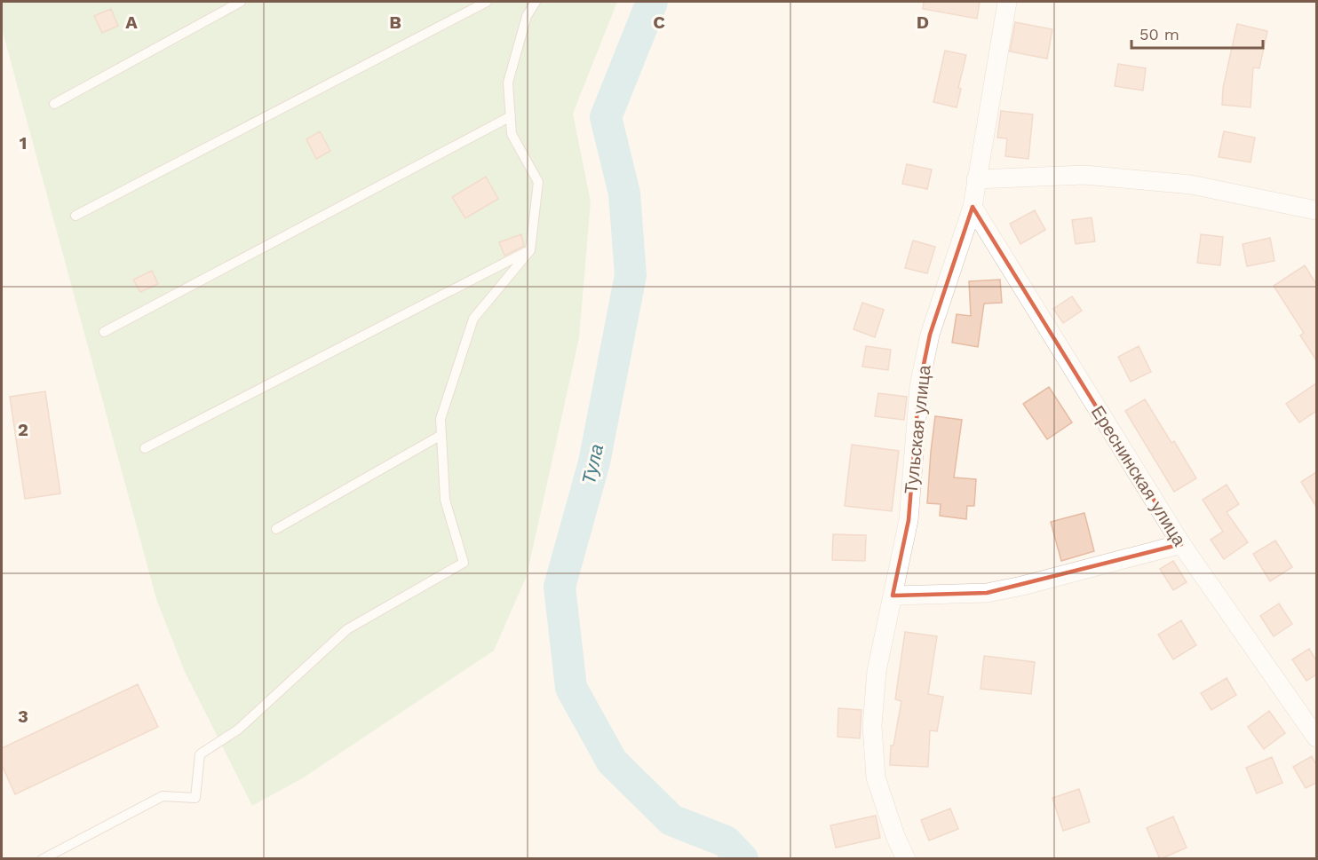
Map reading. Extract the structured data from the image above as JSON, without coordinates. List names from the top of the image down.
{
  "streets": {
    "street": ["Тульская улица", "Ереснинская улица"]
  },
  "crossings": [
    ["Тульская улица", "Ереснинская улица"]
  ],
  "water": ["Тула"],
  "scale_bar": "50 m",
  "grid": {
    "columns": [
      "A",
      "B",
      "C",
      "D"
    ],
    "rows": ["1", "2", "3"]
  }
}
